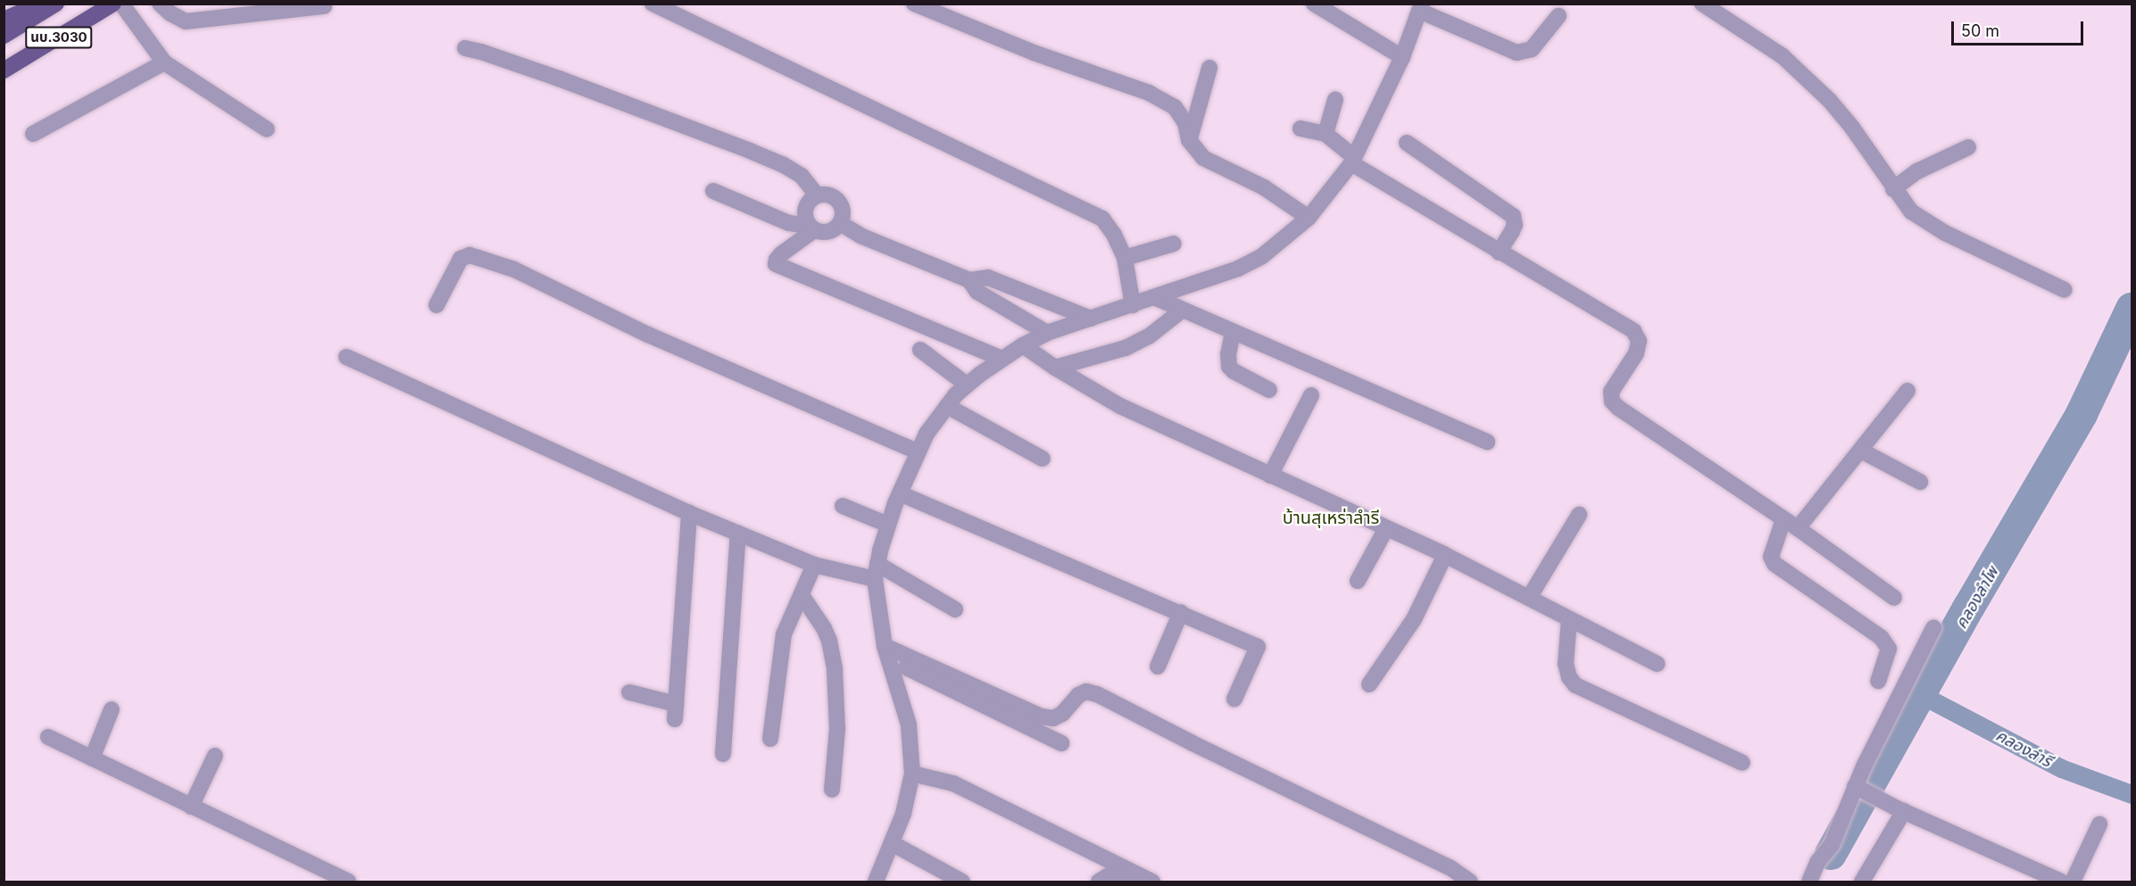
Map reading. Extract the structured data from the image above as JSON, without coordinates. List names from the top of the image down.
{
  "streets": {
    "main road": ["นบ.3030"]
  },
  "districts": ["บ้านสุเหร่าลำรี"],
  "water": ["คลองลำโพ", "คลองลำรี"],
  "scale_bar": "50 m"
}
